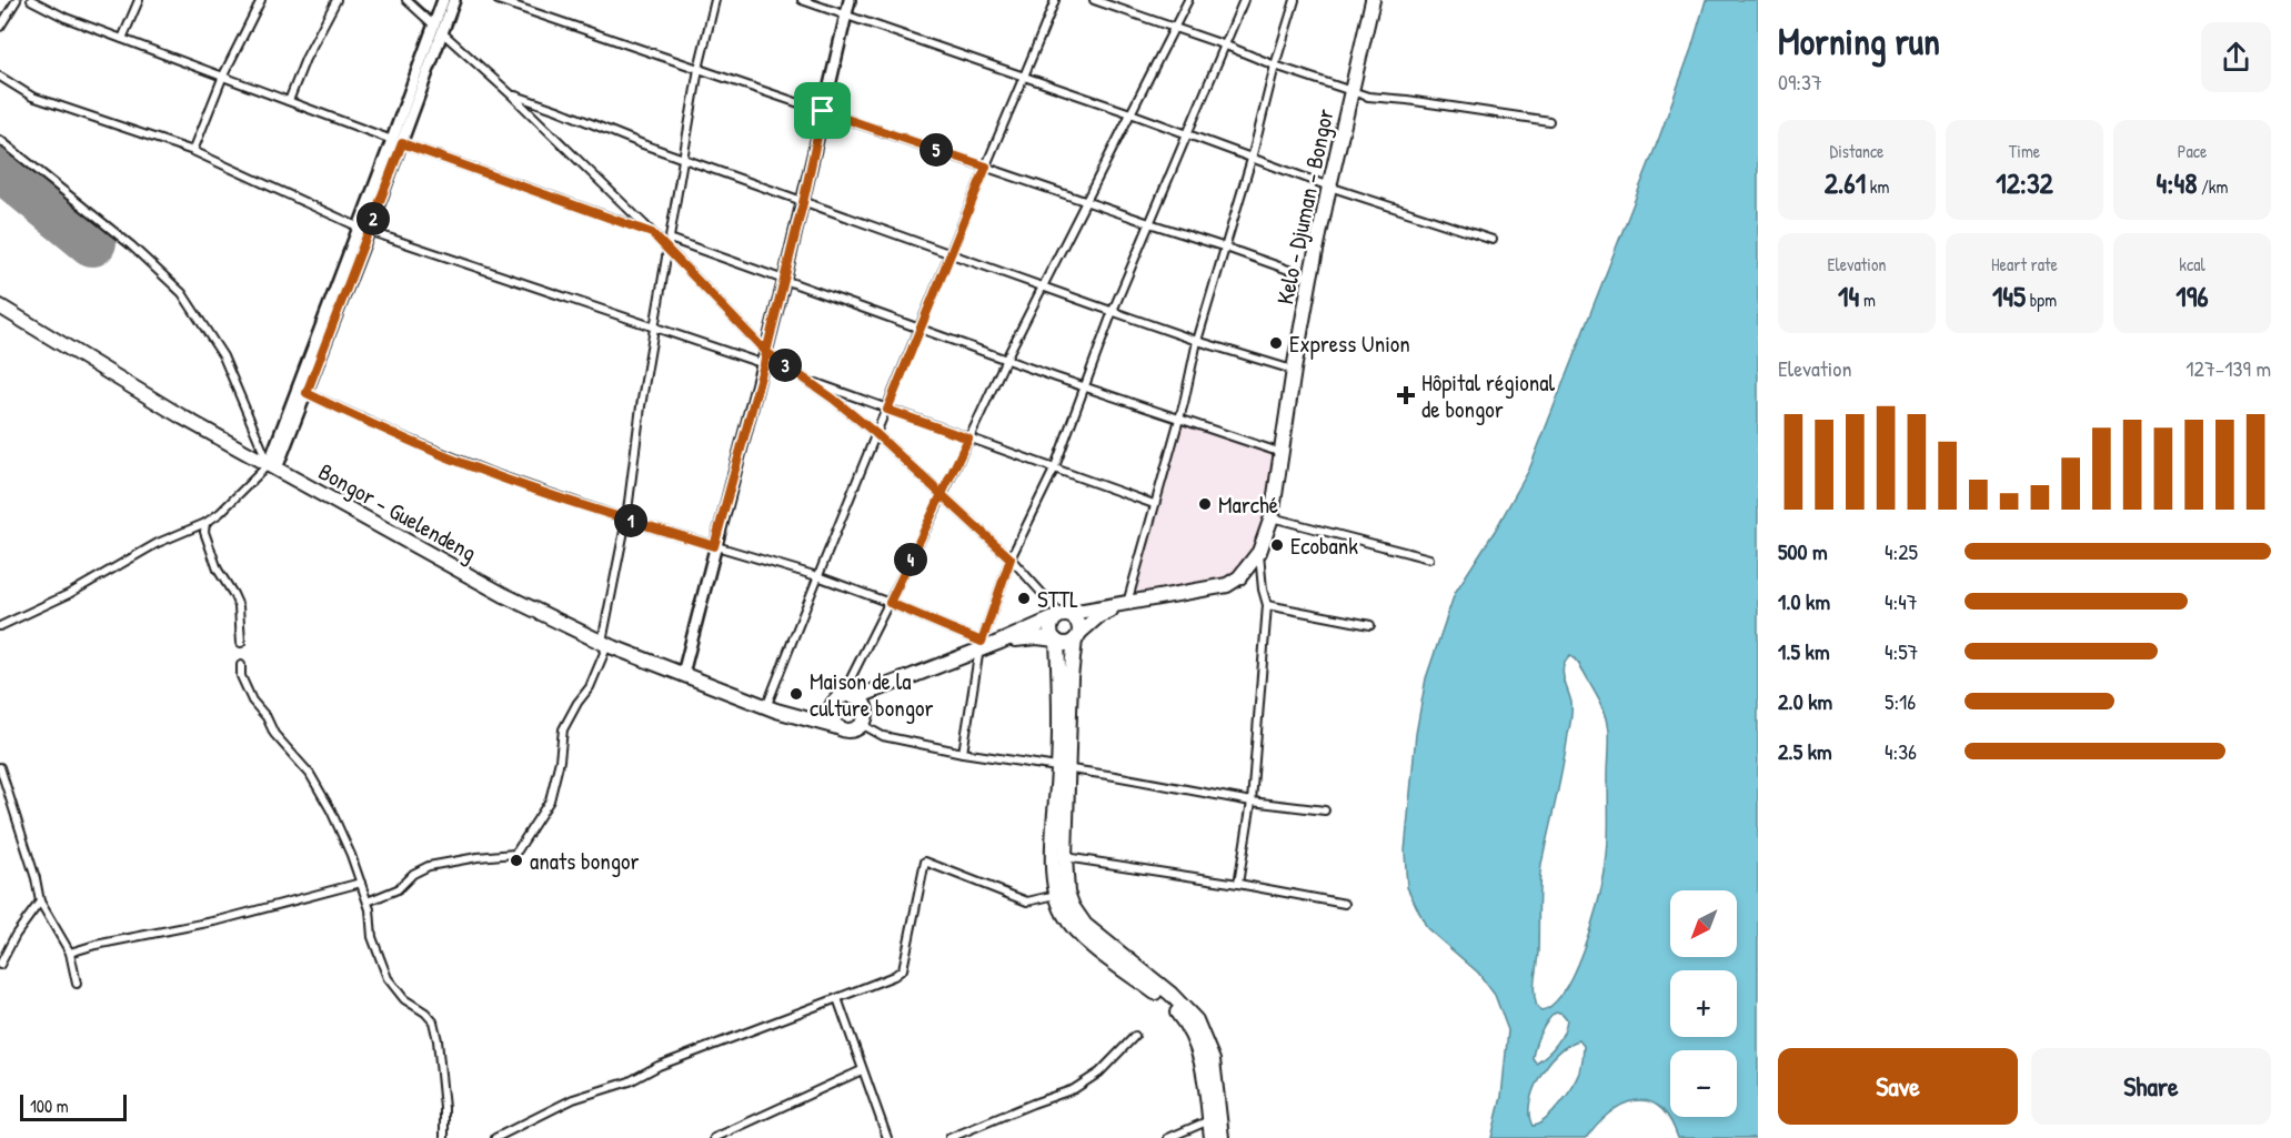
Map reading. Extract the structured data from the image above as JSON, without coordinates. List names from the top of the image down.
{
  "streets": {
    "highway": ["Kelo - Djuman - Bongor", "Bongor - Guelendeng"]
  },
  "crossings": [
    ["Kelo - Djuman - Bongor", "Bongor - Guelendeng"]
  ],
  "places": {
    "other": [
      "Express Union",
      "Marché",
      "Ecobank",
      "STTL",
      "Maison de la culture bongor",
      "anats bongor"
    ],
    "health": ["Hôpital régional de bongor"]
  },
  "scale_bar": "100 m",
  "north": "bottom left",
  "page": {
    "heading": ["Morning run", "09:37"],
    "stats": [
      ["Distance", "2.61 km"],
      ["Time", "12:32"],
      ["Pace", "4:48 /km"],
      ["Elevation", "14 m"],
      ["Heart rate", "145 bpm"],
      ["kcal", "196"]
    ],
    "pins": [
      "5",
      "2",
      "3",
      "1",
      "4"
    ],
    "chart": ["Elevation", "127–139 m"],
    "list": [
      {
        "name": "500 m",
        "note": "4:25"
      },
      {
        "name": "1.0 km",
        "note": "4:47"
      },
      {
        "name": "1.5 km",
        "note": "4:57"
      },
      {
        "name": "2.0 km",
        "note": "5:16"
      },
      {
        "name": "2.5 km",
        "note": "4:36"
      }
    ],
    "map_buttons": ["+", "−"],
    "buttons": ["Save", "Share"],
    "scale": "100 m"
  }
}
